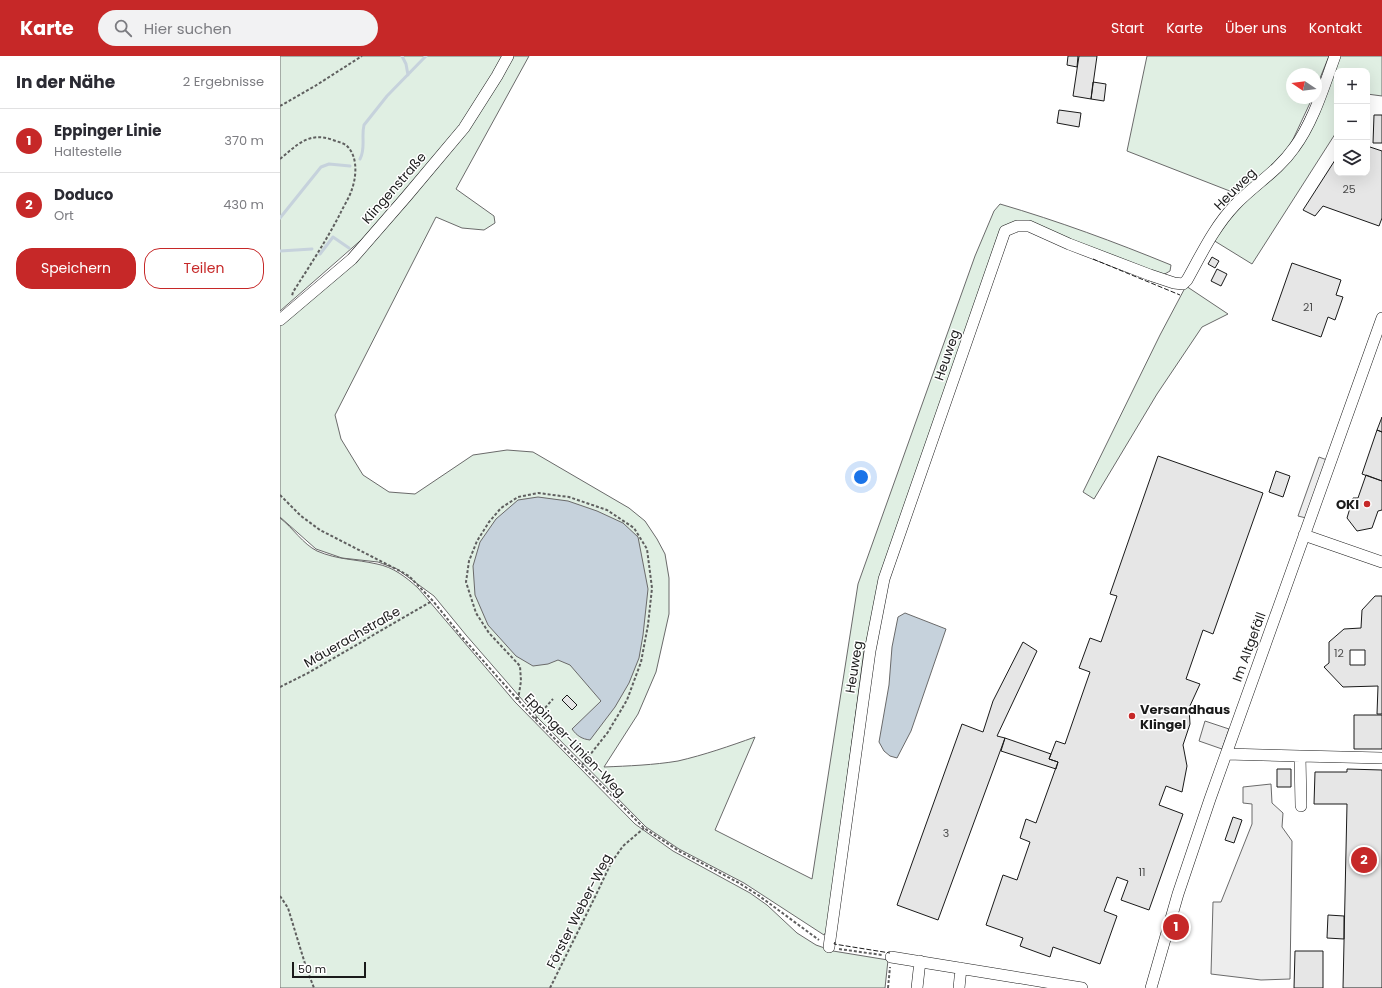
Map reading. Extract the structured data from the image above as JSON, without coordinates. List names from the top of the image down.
{
  "streets": {
    "street": ["Klingenstraße", "Heuweg", "Im Altgefäll"],
    "path": ["Mäuerachstraße", "Eppinger-Linien-Weg", "Förster Weber-Weg"]
  },
  "crossings": [
    ["Heuweg", "Eppinger-Linien-Weg"],
    ["Mäuerachstraße", "Eppinger-Linien-Weg"],
    ["Eppinger-Linien-Weg", "Förster Weber-Weg"]
  ],
  "places": ["OKI", "Versandhaus Klingel"],
  "house_numbers": [
    "25",
    "21",
    "12",
    "3",
    "11"
  ],
  "scale_bar": "50 m",
  "north": "left",
  "page": {
    "header": "Karte",
    "search": "Hier suchen",
    "nav": [
      "Start",
      "Karte",
      "Über uns",
      "Kontakt"
    ],
    "heading": ["In der Nähe", "2 Ergebnisse"],
    "map_buttons": ["+", "−"],
    "list": [
      {
        "mark": "1",
        "name": "Eppinger Linie",
        "note": "Haltestelle",
        "value": "370 m"
      },
      {
        "mark": "2",
        "name": "Doduco",
        "note": "Ort",
        "value": "430 m"
      }
    ],
    "buttons": ["Speichern", "Teilen"],
    "pins": ["2", "1"],
    "scale": "50 m"
  }
}
